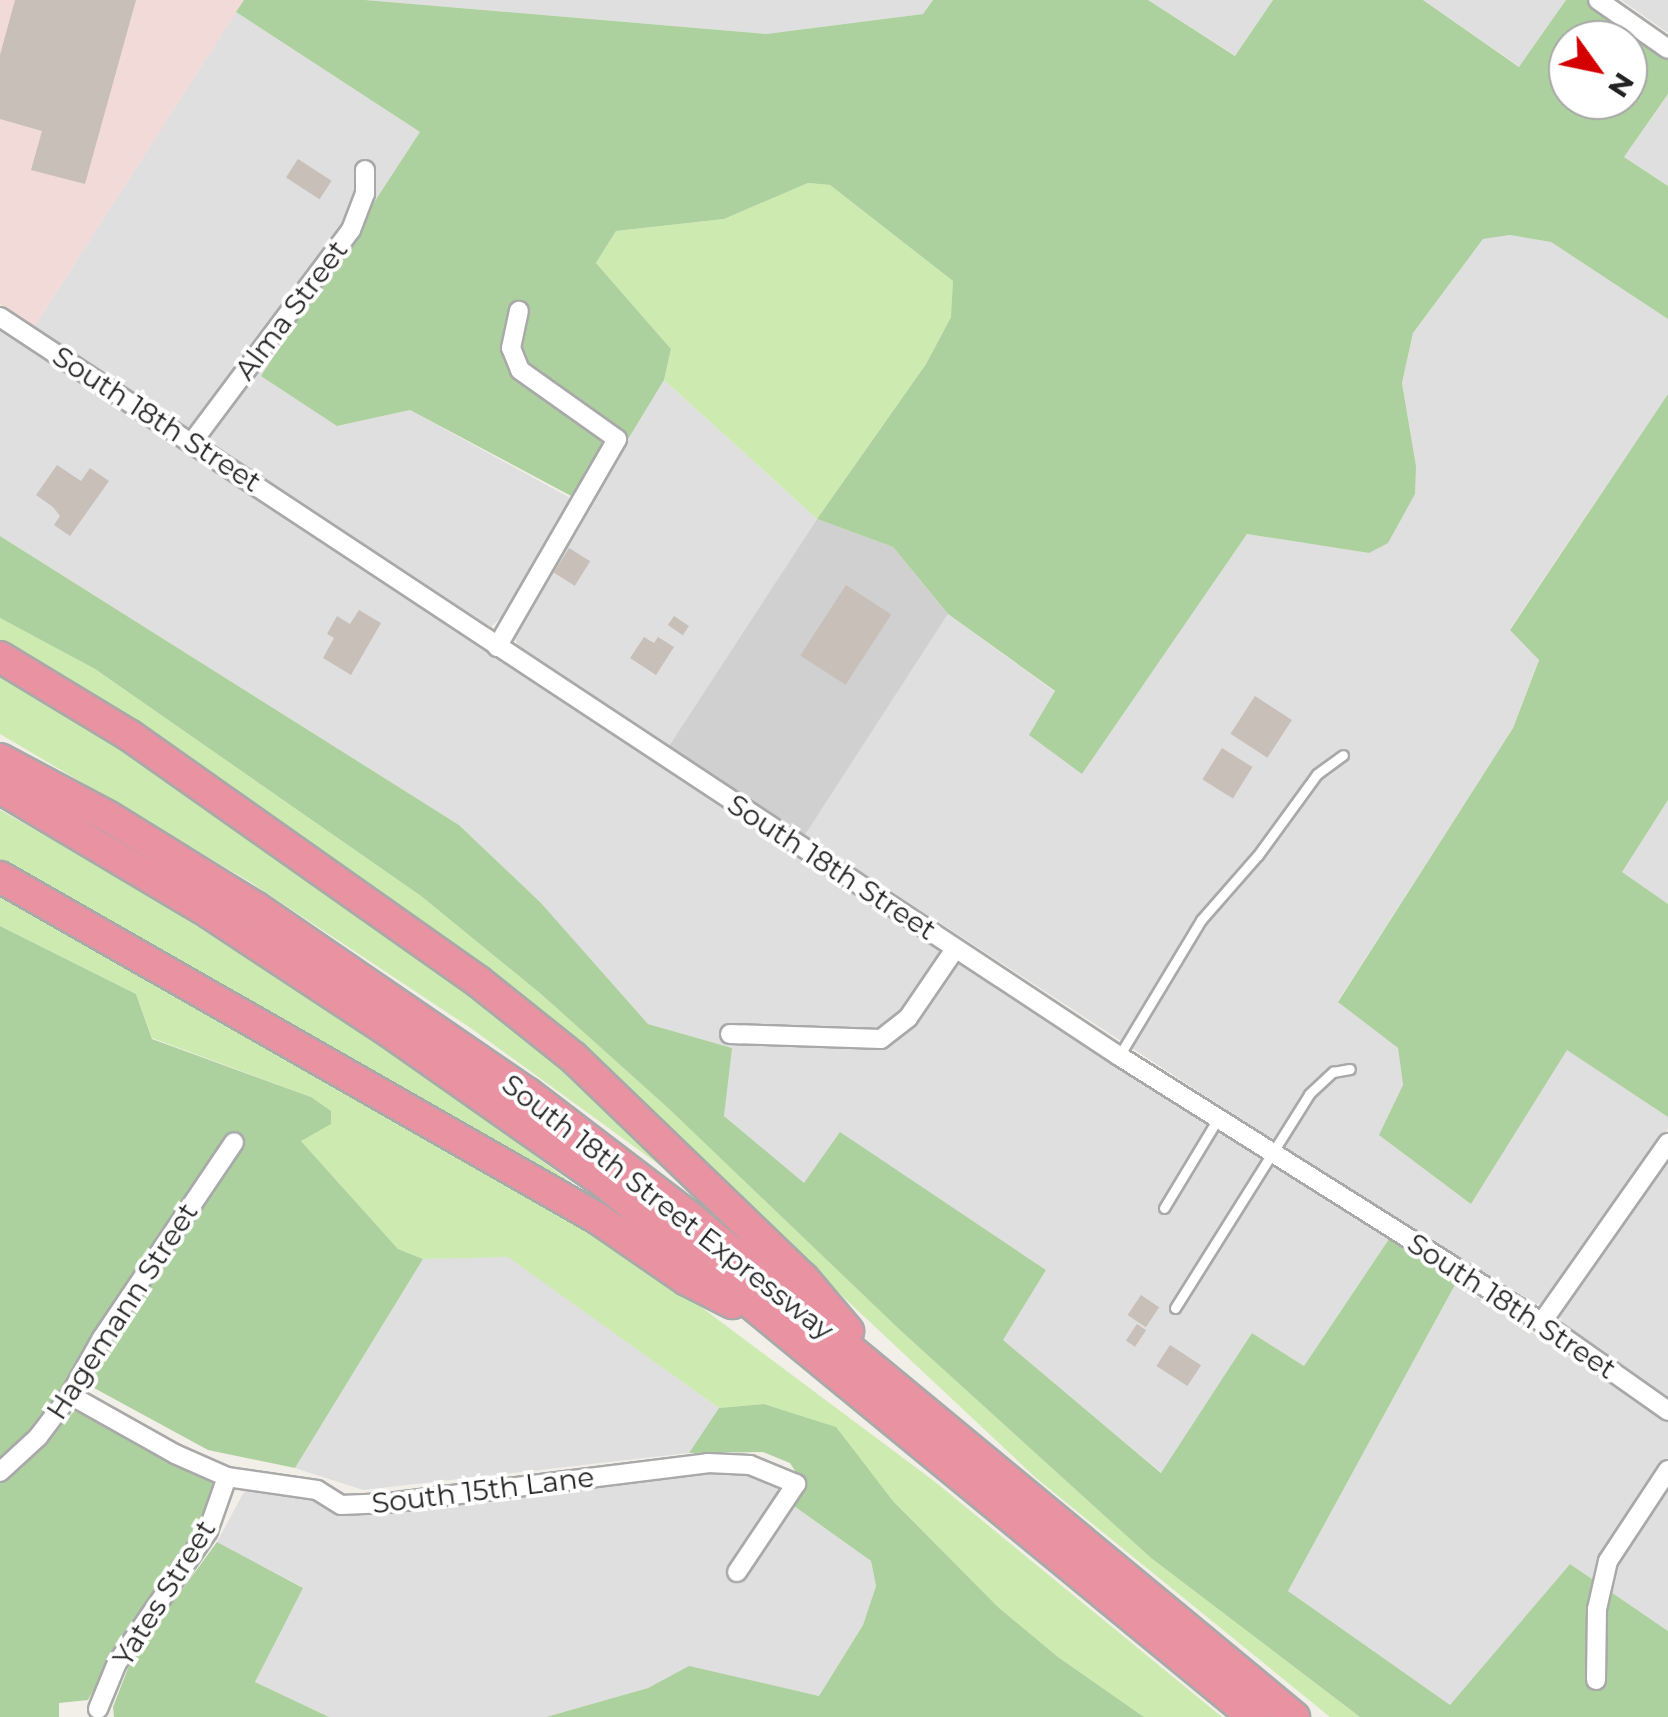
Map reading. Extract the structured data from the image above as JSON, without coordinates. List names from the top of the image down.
{
  "streets": {
    "highway": ["South 18th Street Expressway"],
    "street": [
      "Alma Street",
      "South 18th Street",
      "Hagemann Street",
      "South 15th Lane",
      "Yates Street"
    ]
  },
  "crossings": [
    ["Alma Street", "South 18th Street"],
    ["Hagemann Street", "South 15th Lane"],
    ["South 15th Lane", "Yates Street"]
  ],
  "north": "bottom right"
}
